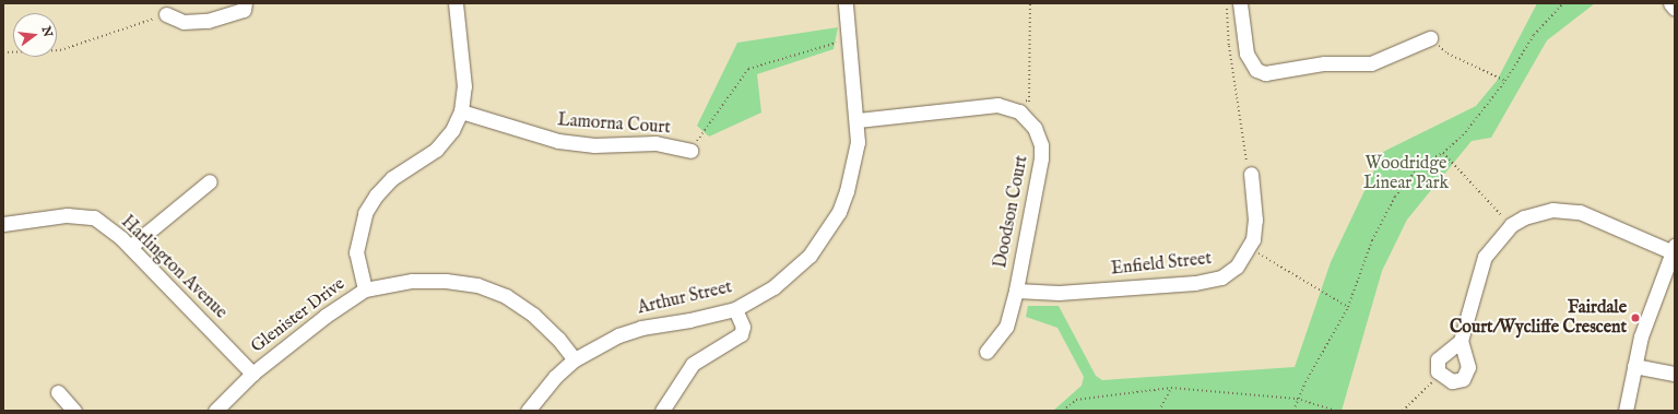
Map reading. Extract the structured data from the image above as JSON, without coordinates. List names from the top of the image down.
{
  "streets": {
    "street": [
      "Lamorna Court",
      "Doodson Court",
      "Enfield Street",
      "Harlington Avenue",
      "Arthur Street",
      "Glenister Drive"
    ]
  },
  "crossings": [
    ["Doodson Court", "Enfield Street"],
    ["Doodson Court", "Arthur Street"],
    ["Harlington Avenue", "Glenister Drive"],
    ["Arthur Street", "Glenister Drive"]
  ],
  "parks": ["Woodridge Linear Park"],
  "places": ["Fairdale Court/Wycliffe Crescent"],
  "north": "right"
}
